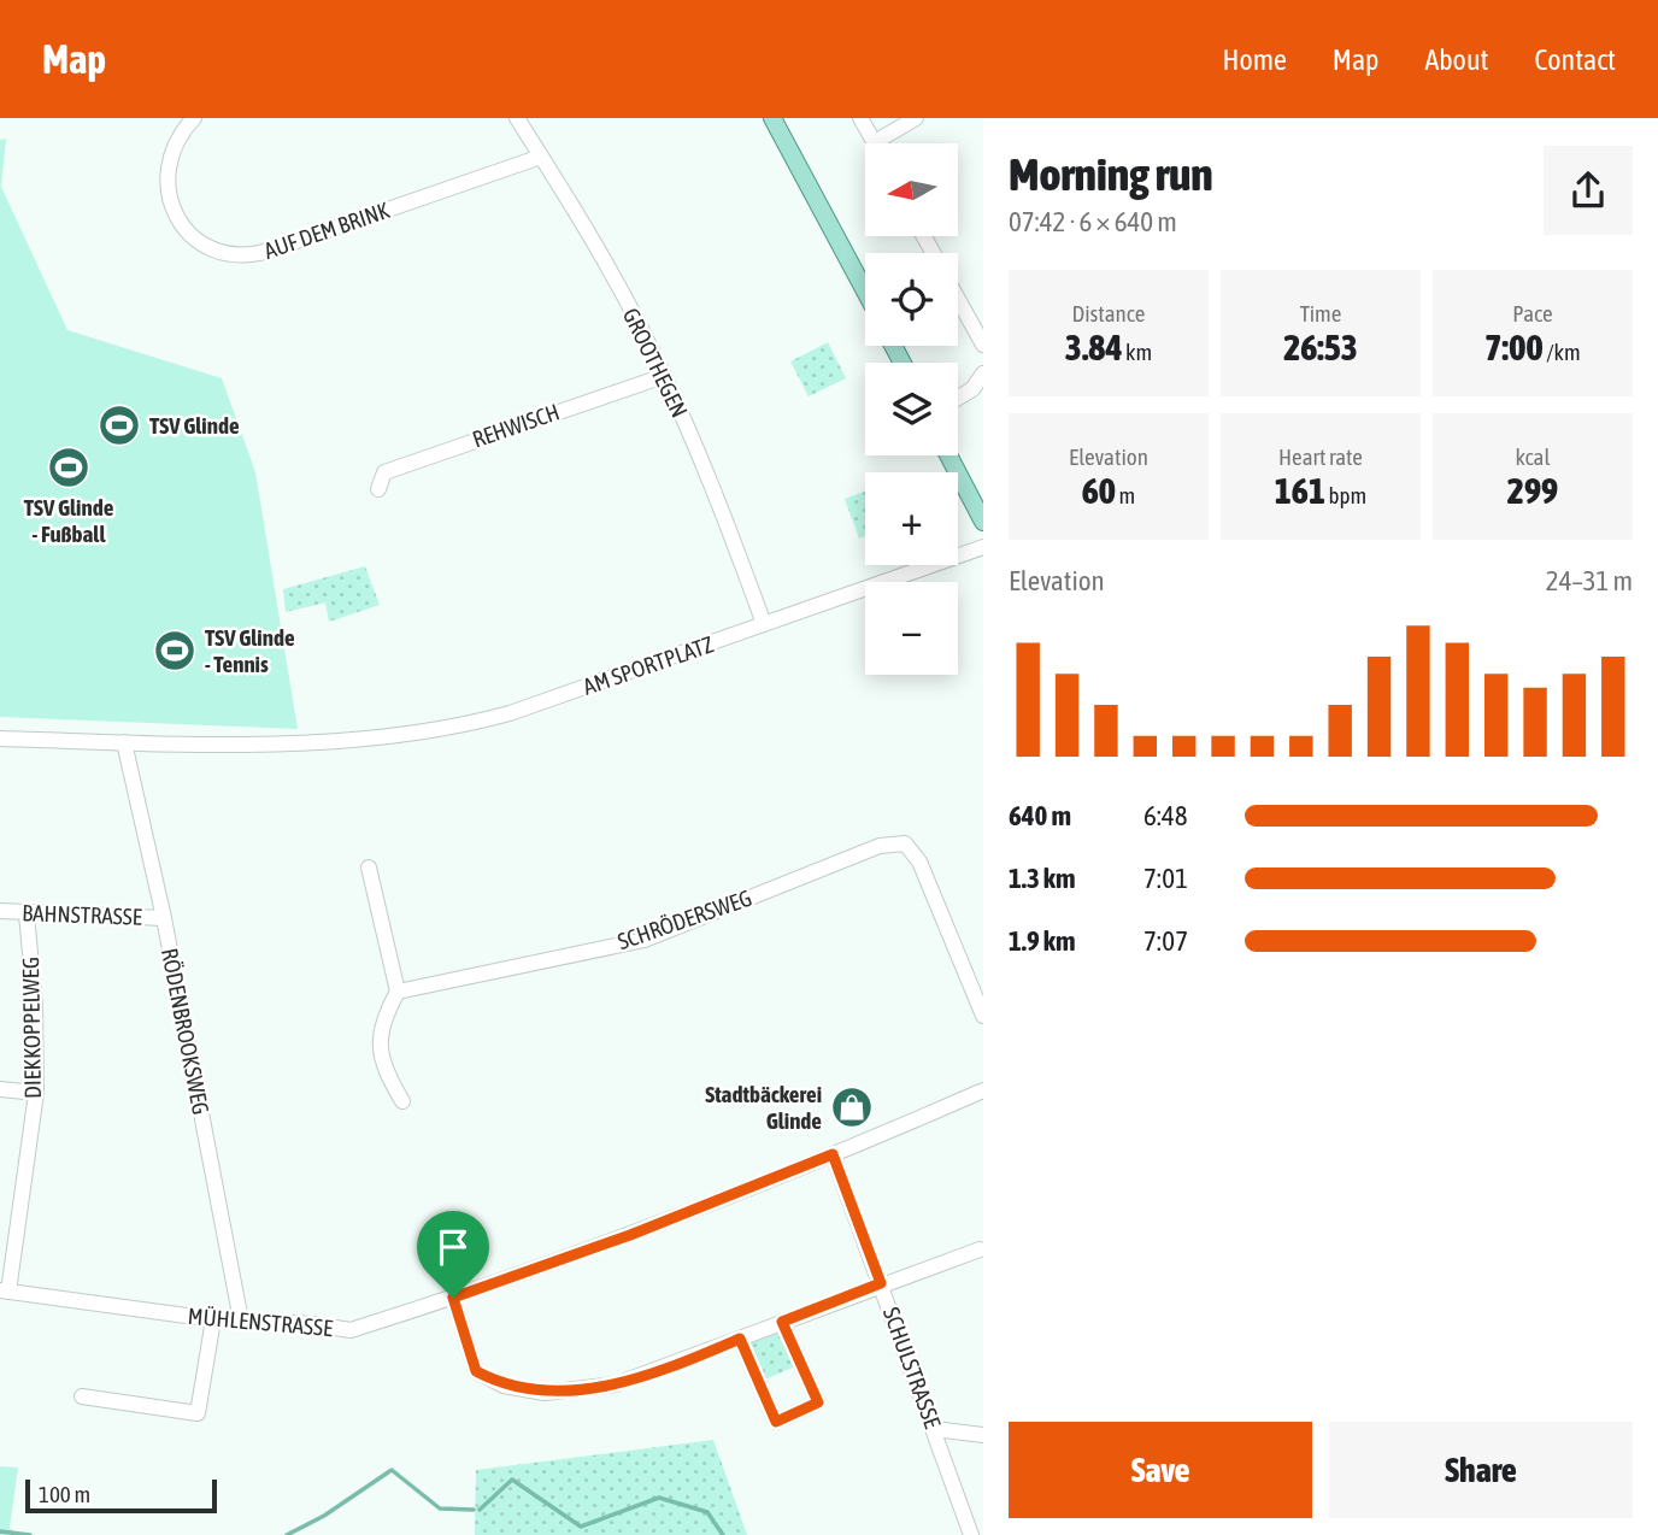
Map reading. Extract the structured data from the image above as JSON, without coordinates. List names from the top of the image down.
{
  "streets": {
    "street": [
      "AUF DEM BRINK",
      "GROOTHEGEN",
      "REHWISCH",
      "AM SPORTPLATZ",
      "BAHNSTRASSE",
      "SCHRÖDERSWEG",
      "DIEKKOPPELWEG",
      "RÖDENBROOKSWEG",
      "MÜHLENSTRASSE",
      "SCHULSTRASSE"
    ]
  },
  "crossings": [
    ["AUF DEM BRINK", "GROOTHEGEN"],
    ["GROOTHEGEN", "REHWISCH"],
    ["GROOTHEGEN", "AM SPORTPLATZ"],
    ["AM SPORTPLATZ", "RÖDENBROOKSWEG"],
    ["BAHNSTRASSE", "DIEKKOPPELWEG"],
    ["BAHNSTRASSE", "RÖDENBROOKSWEG"],
    ["DIEKKOPPELWEG", "MÜHLENSTRASSE"],
    ["RÖDENBROOKSWEG", "MÜHLENSTRASSE"],
    ["MÜHLENSTRASSE", "SCHULSTRASSE"]
  ],
  "places": {
    "sports": ["TSV Glinde", "TSV Glinde - Fußball", "TSV Glinde - Tennis"],
    "shop": ["Stadtbäckerei Glinde"]
  },
  "scale_bar": "100 m",
  "north": "left",
  "page": {
    "header": "Map",
    "nav": [
      "Home",
      "Map",
      "About",
      "Contact"
    ],
    "heading": ["Morning run", "07:42 · 6 × 640 m"],
    "map_buttons": ["+", "−"],
    "stats": [
      ["Distance", "3.84 km"],
      ["Time", "26:53"],
      ["Pace", "7:00 /km"],
      ["Elevation", "60 m"],
      ["Heart rate", "161 bpm"],
      ["kcal", "299"]
    ],
    "chart": ["Elevation", "24–31 m"],
    "list": [
      {
        "name": "640 m",
        "note": "6:48"
      },
      {
        "name": "1.3 km",
        "note": "7:01"
      },
      {
        "name": "1.9 km",
        "note": "7:07"
      }
    ],
    "buttons": ["Save", "Share"],
    "scale": "100 m"
  }
}
